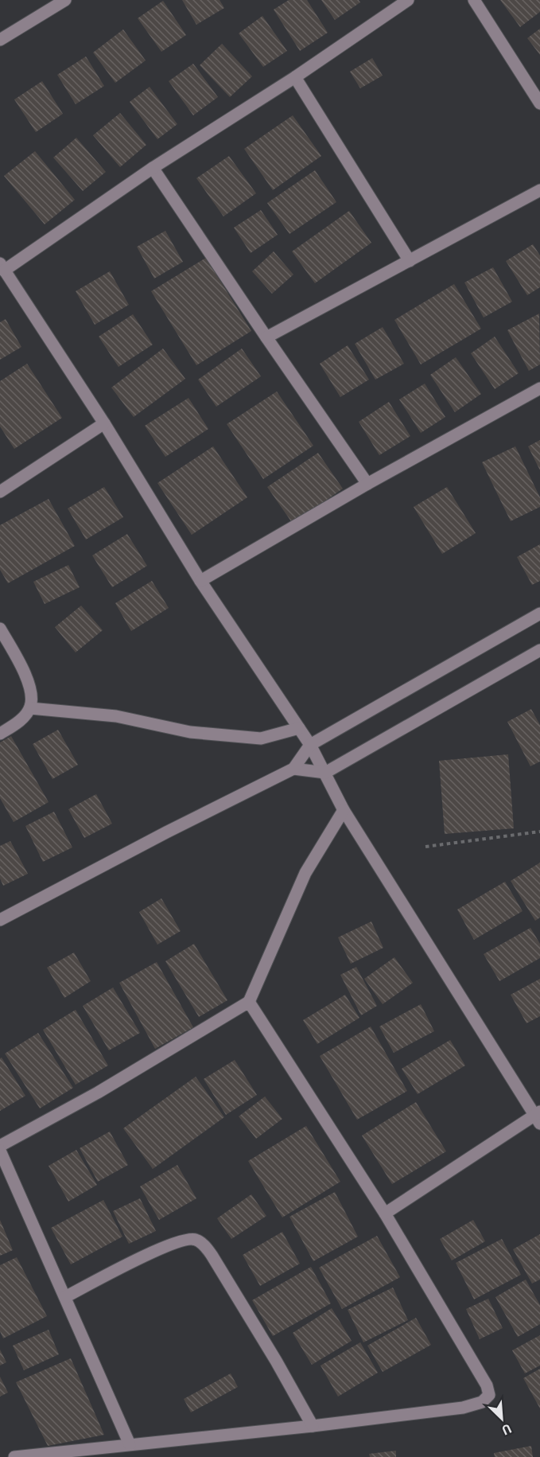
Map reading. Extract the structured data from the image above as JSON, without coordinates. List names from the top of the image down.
{
  "north": "bottom right"
}
